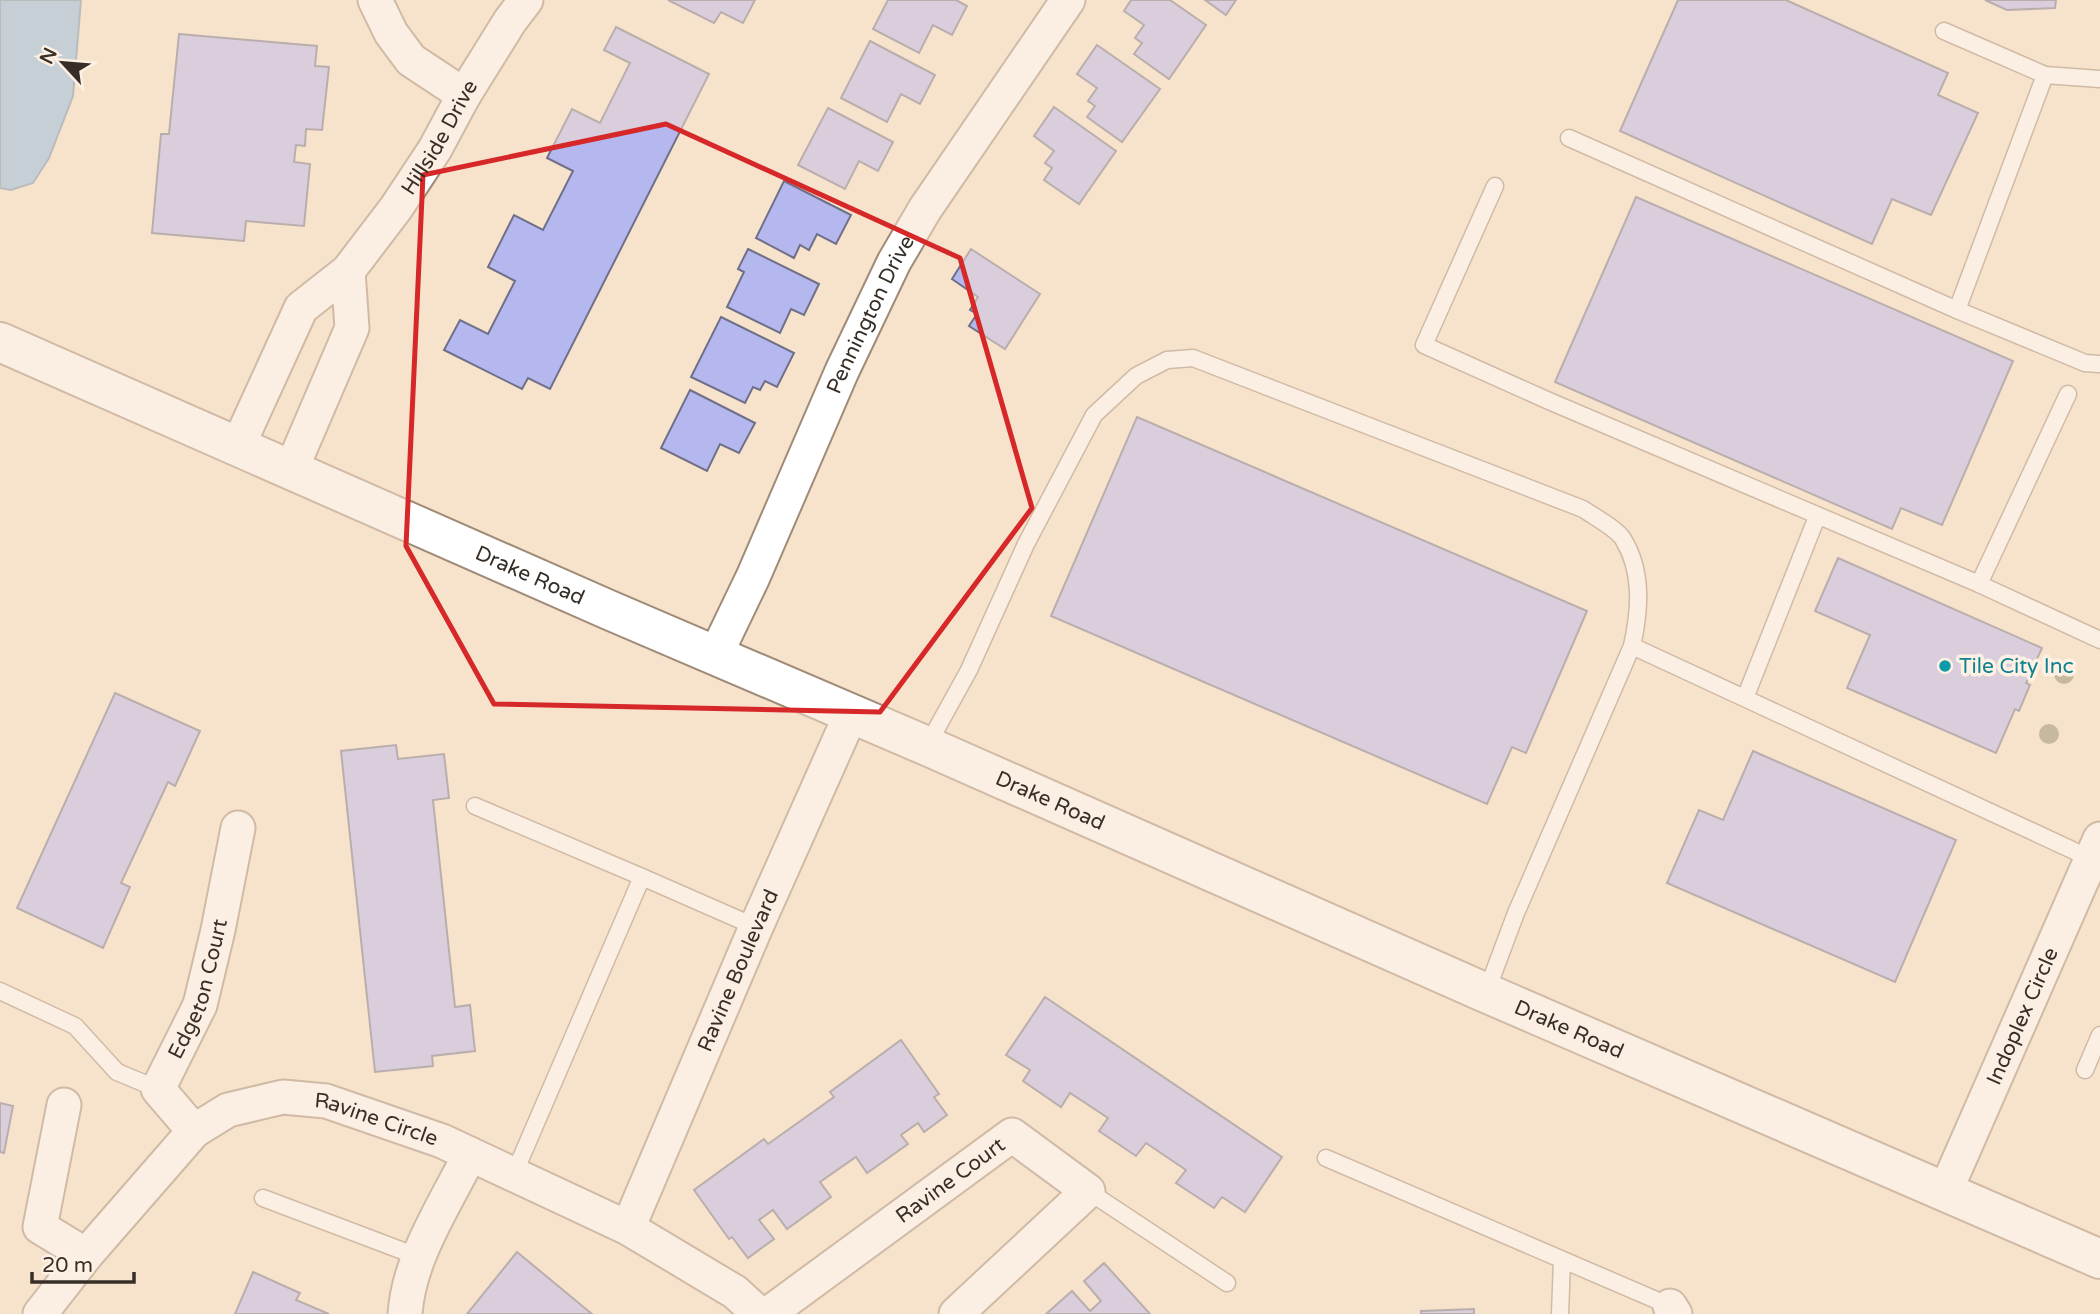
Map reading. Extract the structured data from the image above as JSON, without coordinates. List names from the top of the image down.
{
  "streets": {
    "street": [
      "Hillside Drive",
      "Pennington Drive",
      "Drake Road",
      "Ravine Boulevard",
      "Edgeton Court",
      "Indoplex Circle",
      "Ravine Circle",
      "Ravine Court"
    ]
  },
  "crossings": [
    ["Hillside Drive", "Drake Road"],
    ["Pennington Drive", "Drake Road"],
    ["Drake Road", "Ravine Boulevard"],
    ["Drake Road", "Indoplex Circle"],
    ["Ravine Boulevard", "Ravine Circle"]
  ],
  "places": ["Tile City Inc"],
  "scale_bar": "20 m",
  "north": "top left"
}
